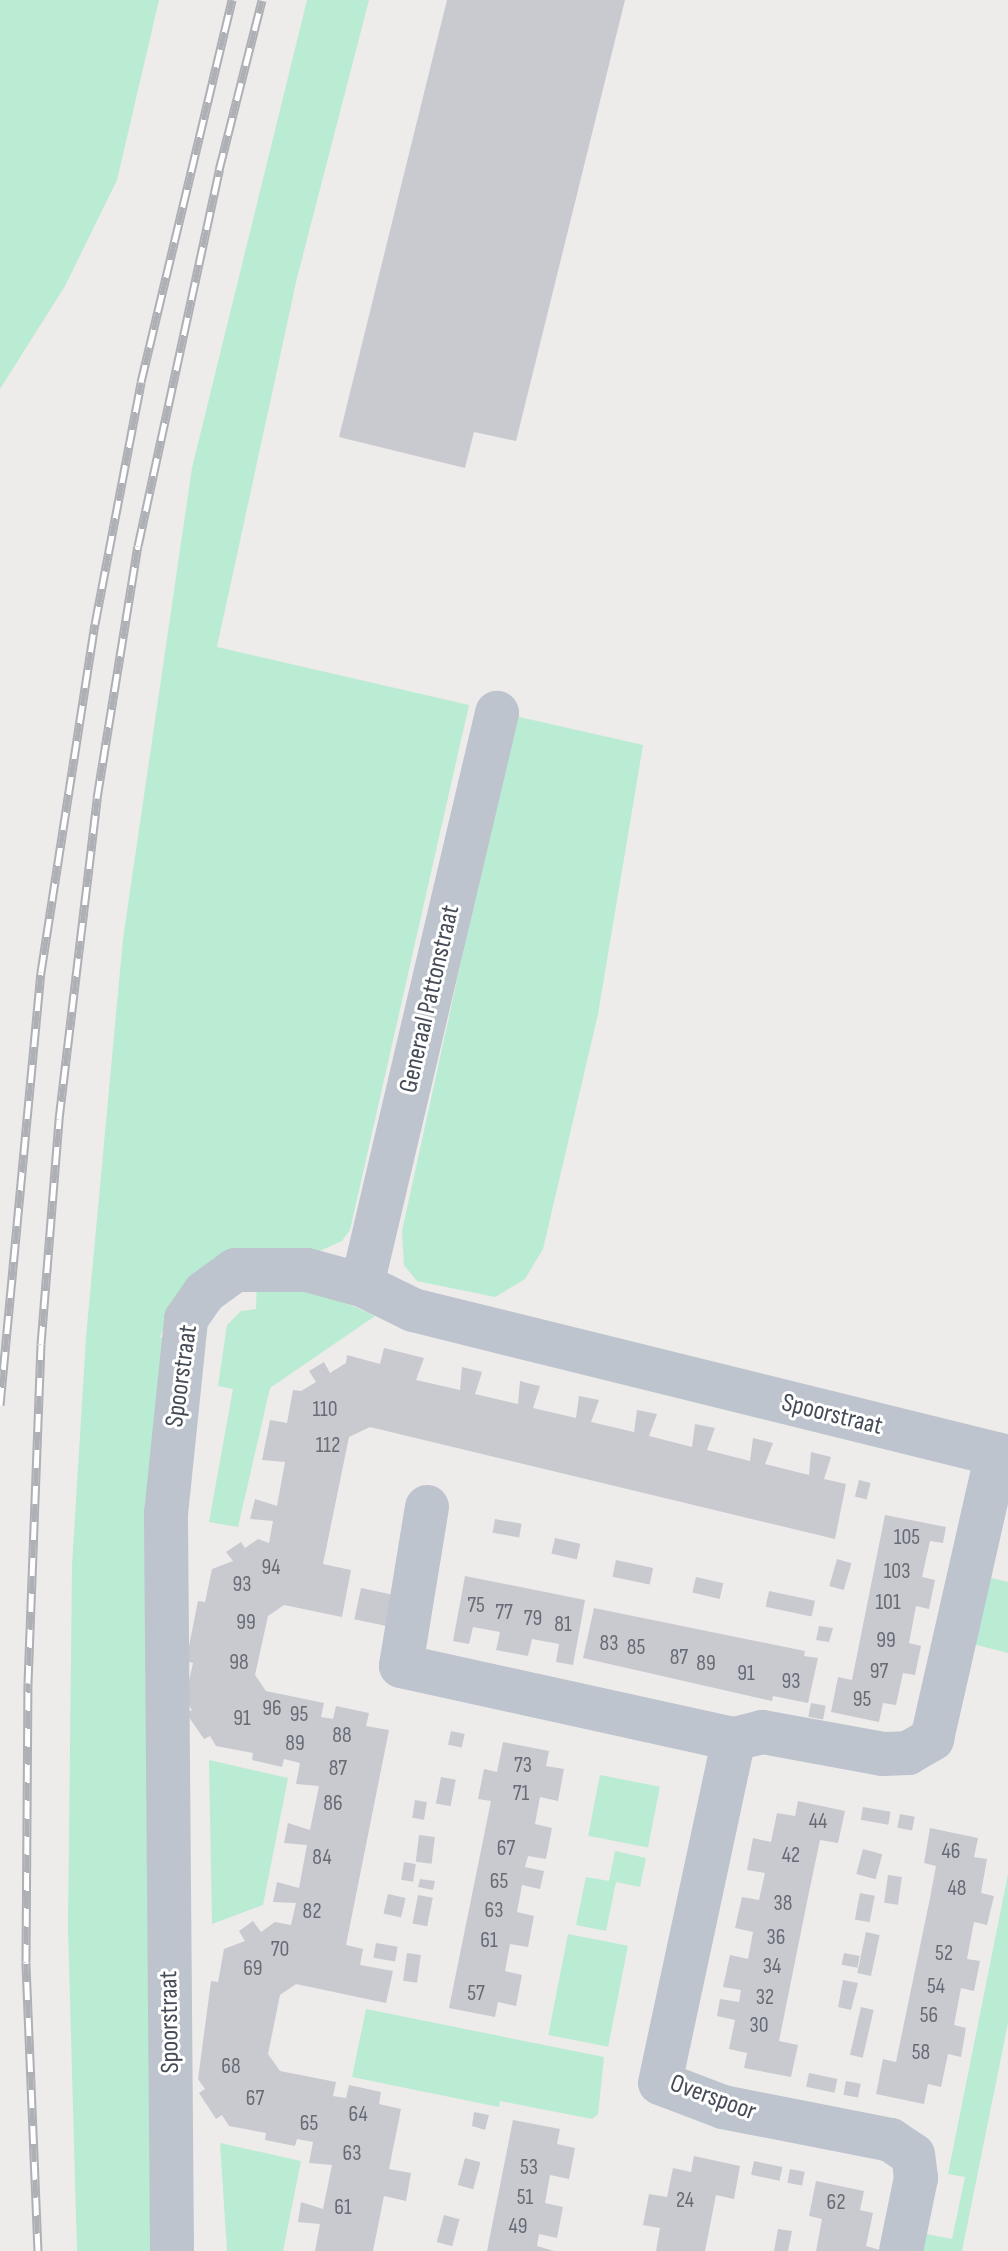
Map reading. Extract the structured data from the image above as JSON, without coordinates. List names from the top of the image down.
{
  "streets": {
    "street": ["Generaal Pattonstraat", "Spoorstraat", "Overspoor"]
  },
  "crossings": [
    ["Generaal Pattonstraat", "Spoorstraat"]
  ],
  "house_numbers": [
    "110",
    "112",
    "105",
    "94",
    "103",
    "93",
    "101",
    "75",
    "77",
    "79",
    "99",
    "81",
    "99",
    "83",
    "85",
    "87",
    "98",
    "89",
    "97",
    "91",
    "93",
    "95",
    "96",
    "95",
    "91",
    "88",
    "89",
    "73",
    "87",
    "71",
    "86",
    "44",
    "67",
    "46",
    "42",
    "84",
    "65",
    "48",
    "38",
    "63",
    "82",
    "36",
    "61",
    "70",
    "52",
    "34",
    "69",
    "54",
    "57",
    "32",
    "56",
    "30",
    "58",
    "68",
    "67",
    "64",
    "65",
    "63",
    "53",
    "51",
    "24",
    "62",
    "61",
    "49"
  ]
}
